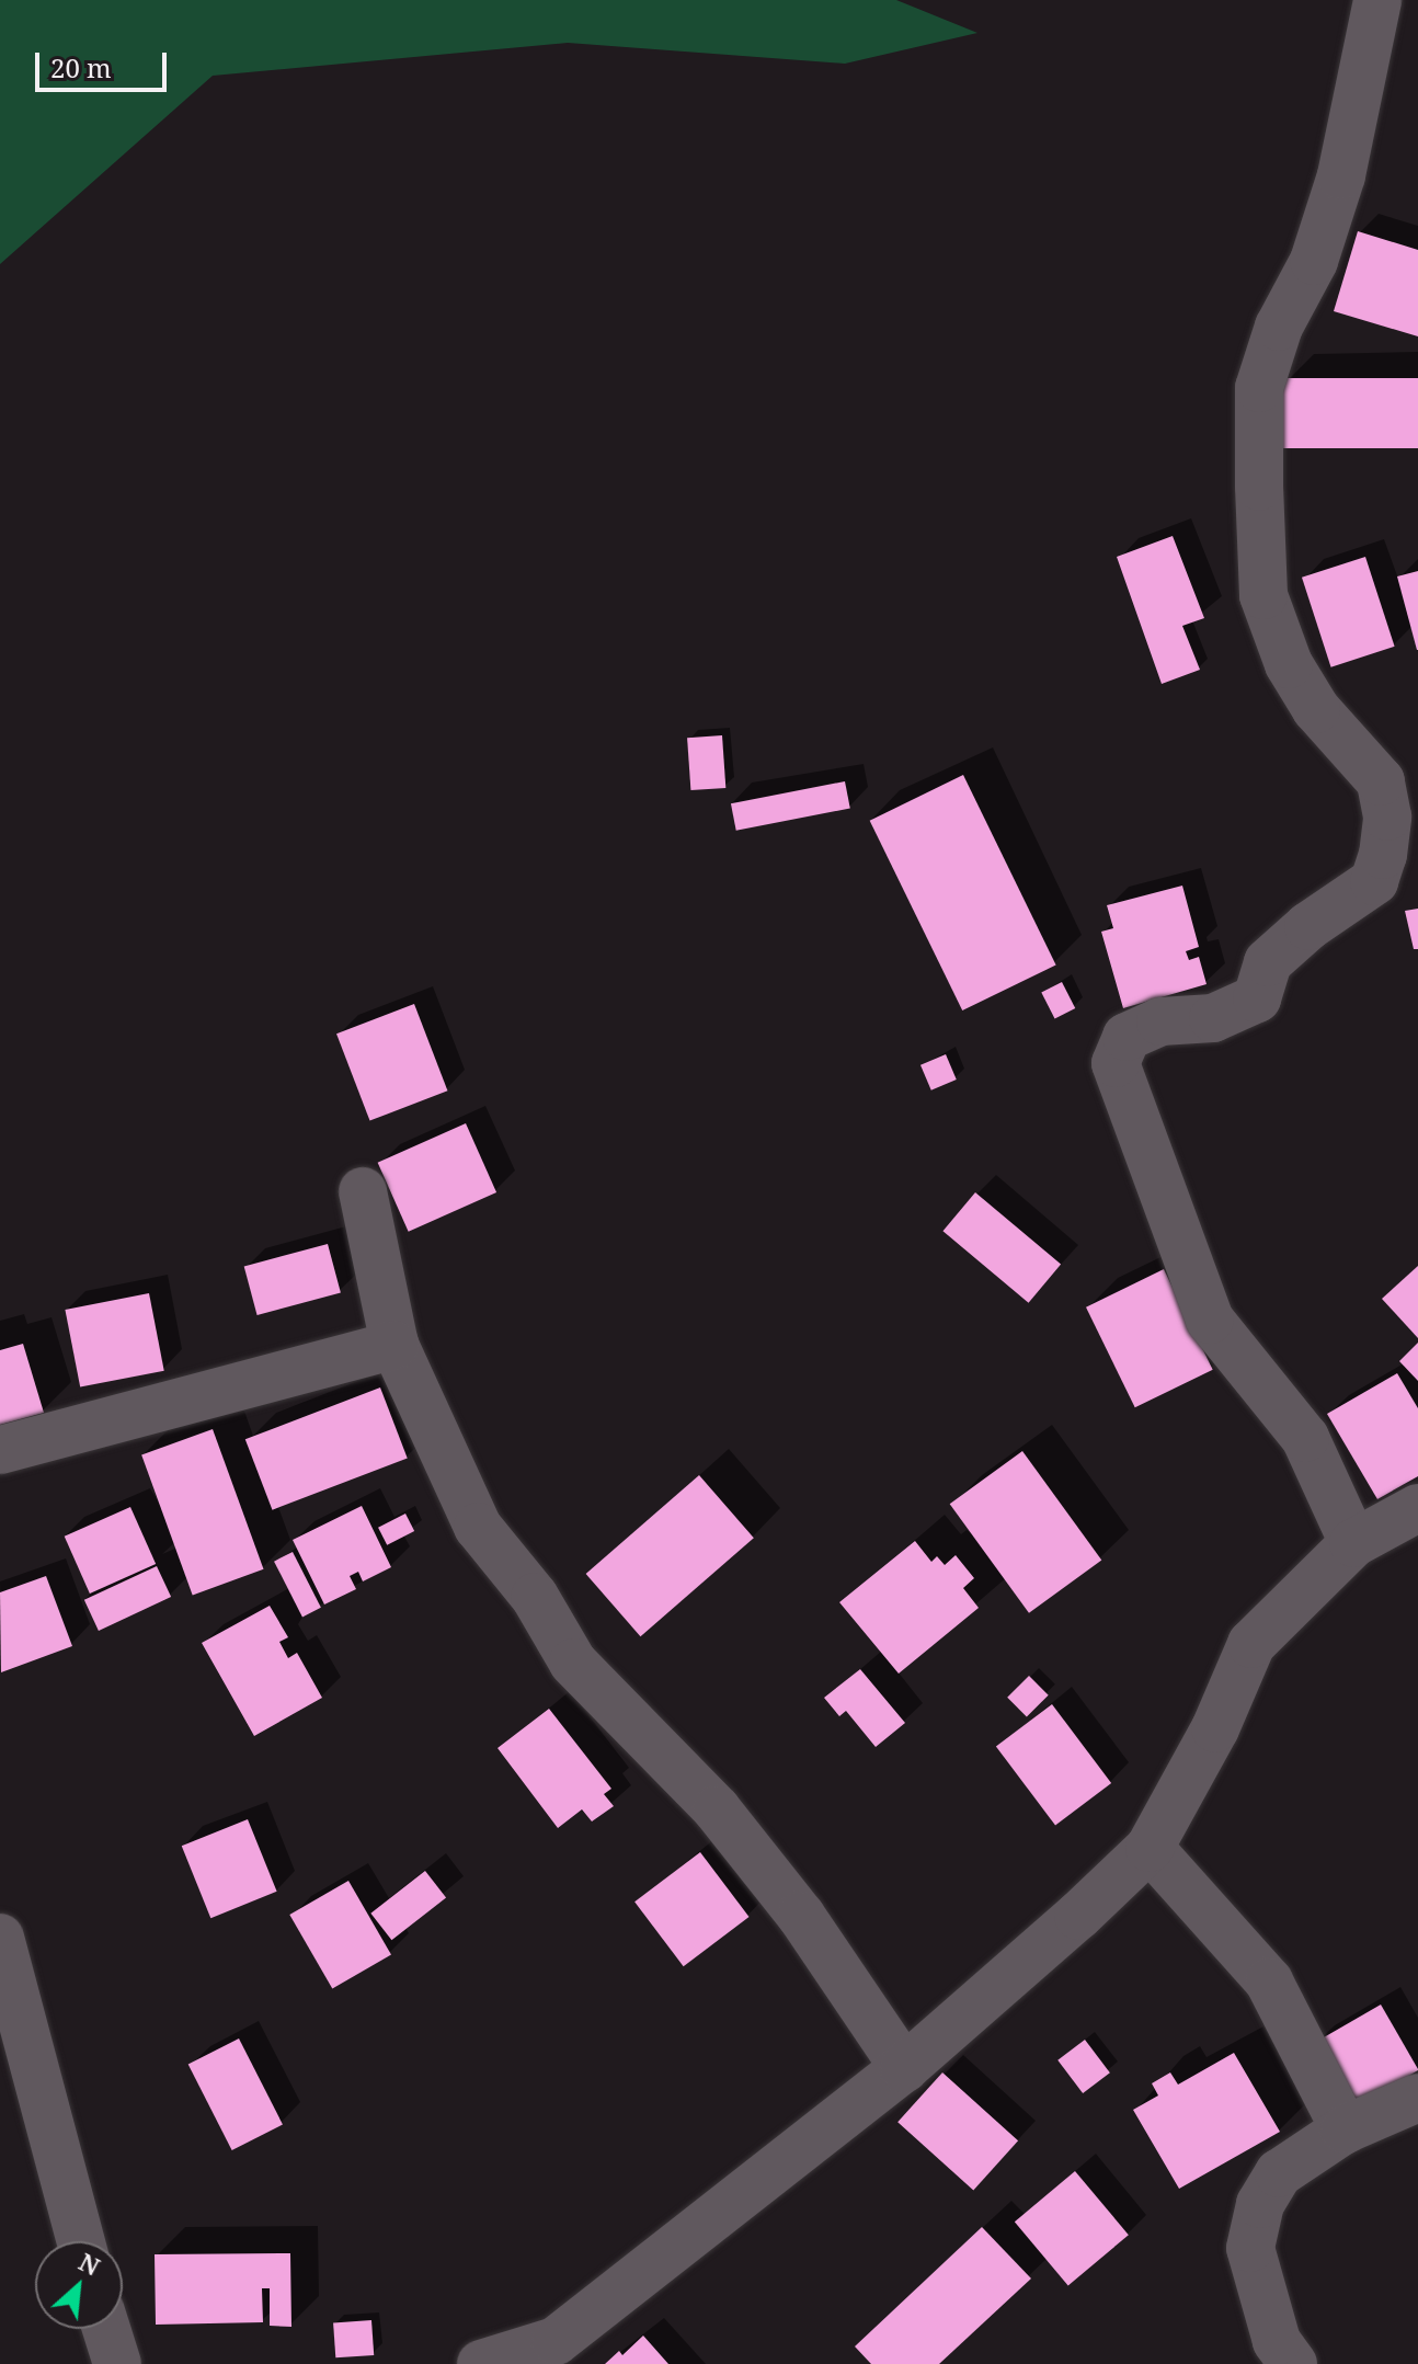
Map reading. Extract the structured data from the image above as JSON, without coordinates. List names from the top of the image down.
{
  "scale_bar": "20 m",
  "north": "top right"
}
